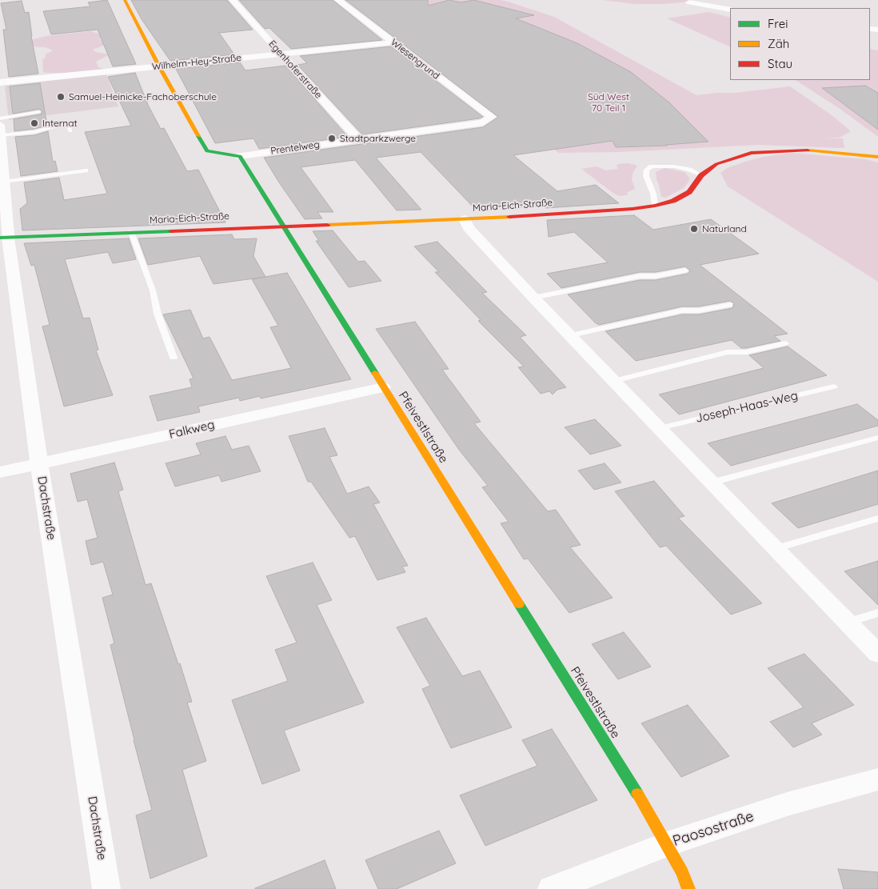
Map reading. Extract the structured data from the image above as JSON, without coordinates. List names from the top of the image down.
{
  "streets": {
    "street": [
      "Wiesengrund",
      "Wilhelm-Hey-Straße",
      "Egenhoferstraße",
      "Prentelweg",
      "Maria-Eich-Straße",
      "Pfeivestlstraße",
      "Falkweg",
      "Dachstraße",
      "Paosostraße"
    ],
    "lane": ["Joseph-Haas-Weg"]
  },
  "crossings": [
    ["Wiesengrund", "Wilhelm-Hey-Straße"],
    ["Wiesengrund", "Prentelweg"],
    ["Wilhelm-Hey-Straße", "Egenhoferstraße"],
    ["Egenhoferstraße", "Prentelweg"],
    ["Prentelweg", "Pfeivestlstraße"],
    ["Maria-Eich-Straße", "Pfeivestlstraße"],
    ["Maria-Eich-Straße", "Dachstraße"],
    ["Pfeivestlstraße", "Falkweg"],
    ["Pfeivestlstraße", "Paosostraße"],
    ["Falkweg", "Dachstraße"]
  ],
  "parks": ["Süd West 70 Teil 1"],
  "places": [
    "Samuel-Heinicke-Fachoberschule",
    "Internat",
    "Stadtparkzwerge",
    "Naturland"
  ],
  "legend": ["Frei", "Zäh", "Stau"]
}
